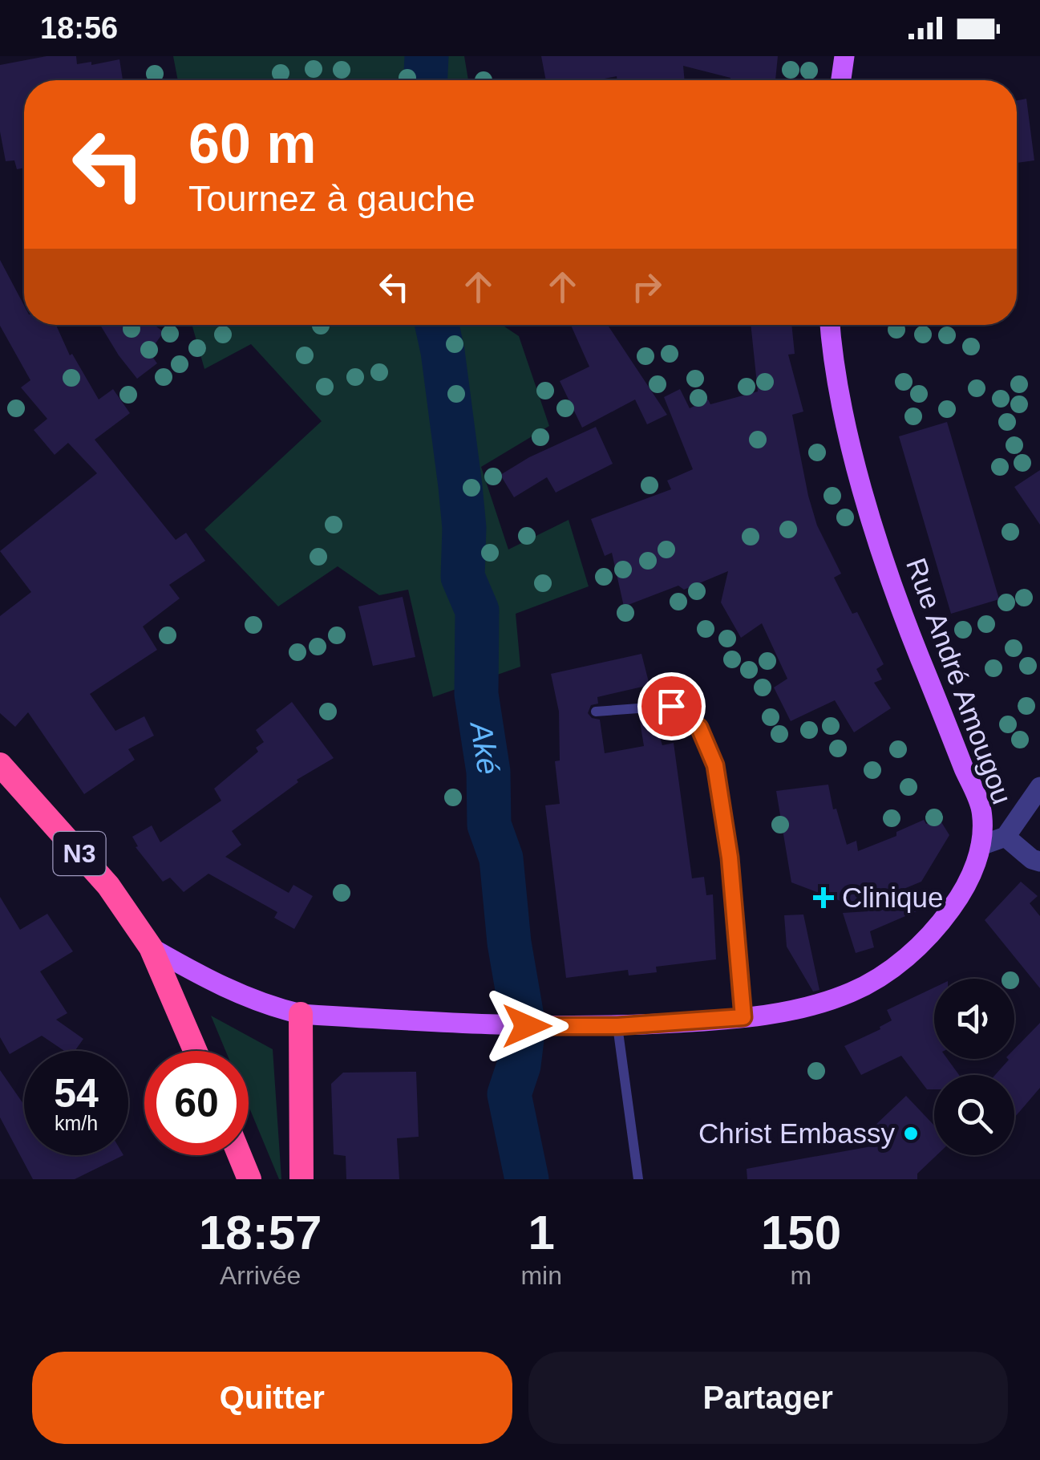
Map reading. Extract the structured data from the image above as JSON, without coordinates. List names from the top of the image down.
{
  "streets": {
    "highway": ["N3"],
    "main road": ["Rue André Amougou"]
  },
  "water": ["Aké"],
  "places": {
    "health": ["Clinique"],
    "other": ["Christ Embassy"]
  },
  "page": {
    "status": "18:56",
    "turn": ["60 m", "Tournez à gauche"],
    "speed": "54 km/h",
    "limit": "60",
    "eta": [
      "18:57",
      "Arrivée",
      "1",
      "min",
      "150",
      "m"
    ],
    "buttons": ["Quitter", "Partager"]
  }
}
